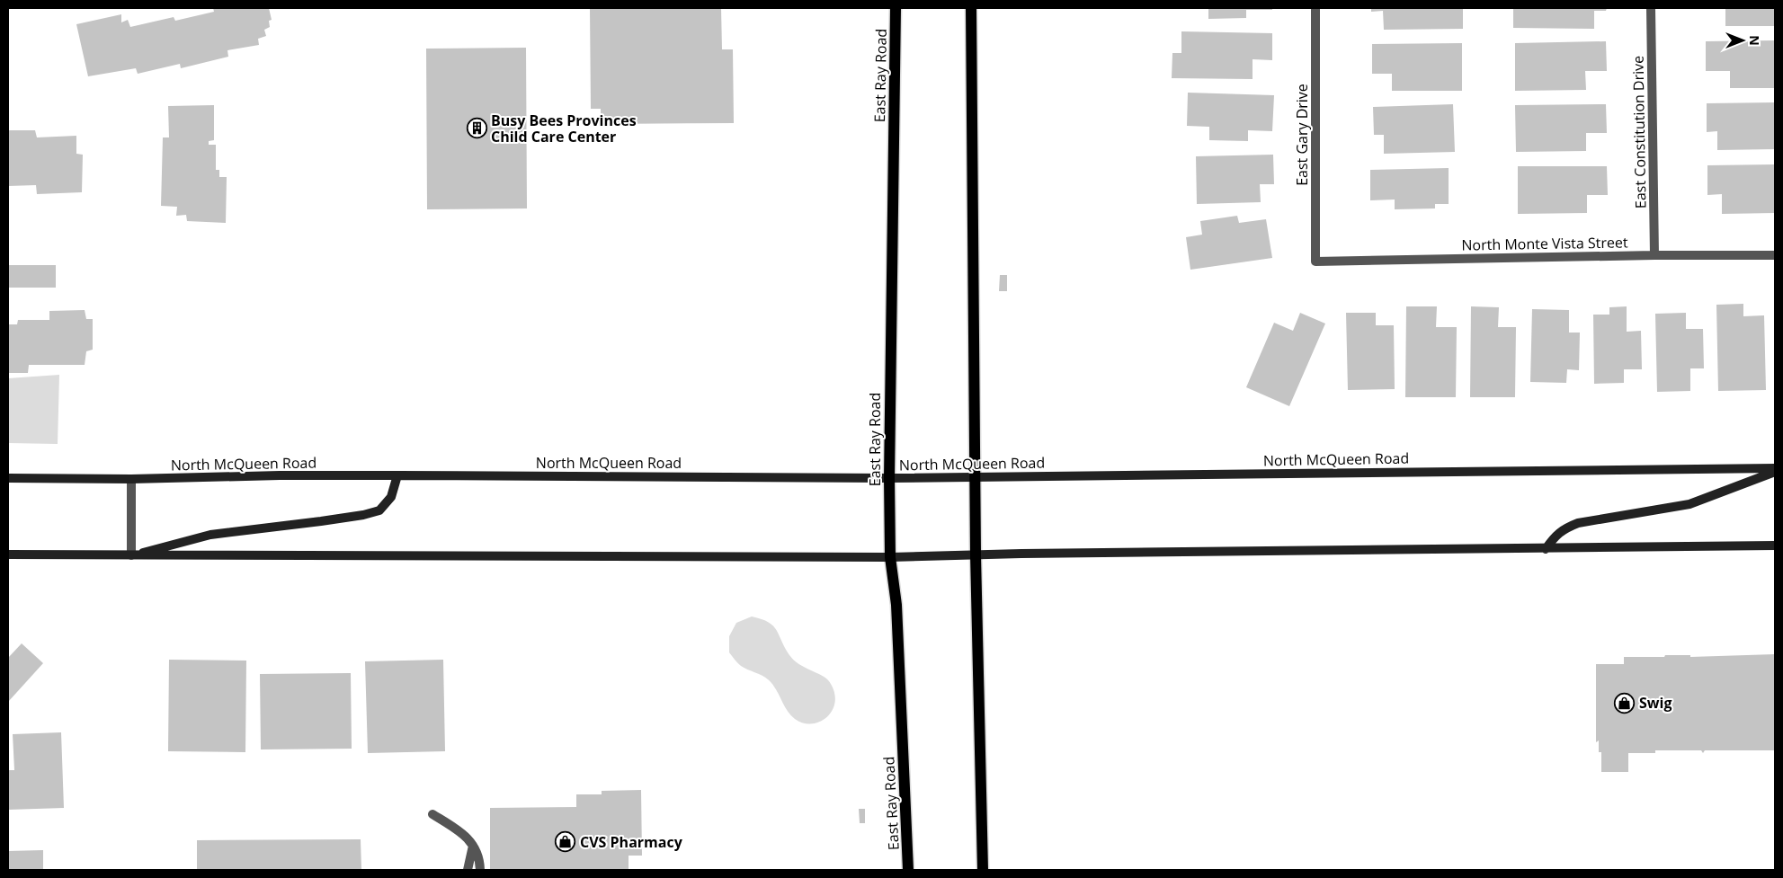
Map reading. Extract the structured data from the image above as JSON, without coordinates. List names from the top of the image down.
{
  "streets": {
    "main road": ["East Ray Road", "North McQueen Road"],
    "street": ["East Constitution Drive", "East Gary Drive", "North Monte Vista Street"]
  },
  "crossings": [
    ["East Ray Road", "North McQueen Road"],
    ["East Constitution Drive", "North Monte Vista Street"],
    ["East Gary Drive", "North Monte Vista Street"]
  ],
  "places": {
    "building": ["Busy Bees Provinces Child Care Center"],
    "shop": ["Swig", "CVS Pharmacy"]
  },
  "north": "right"
}
